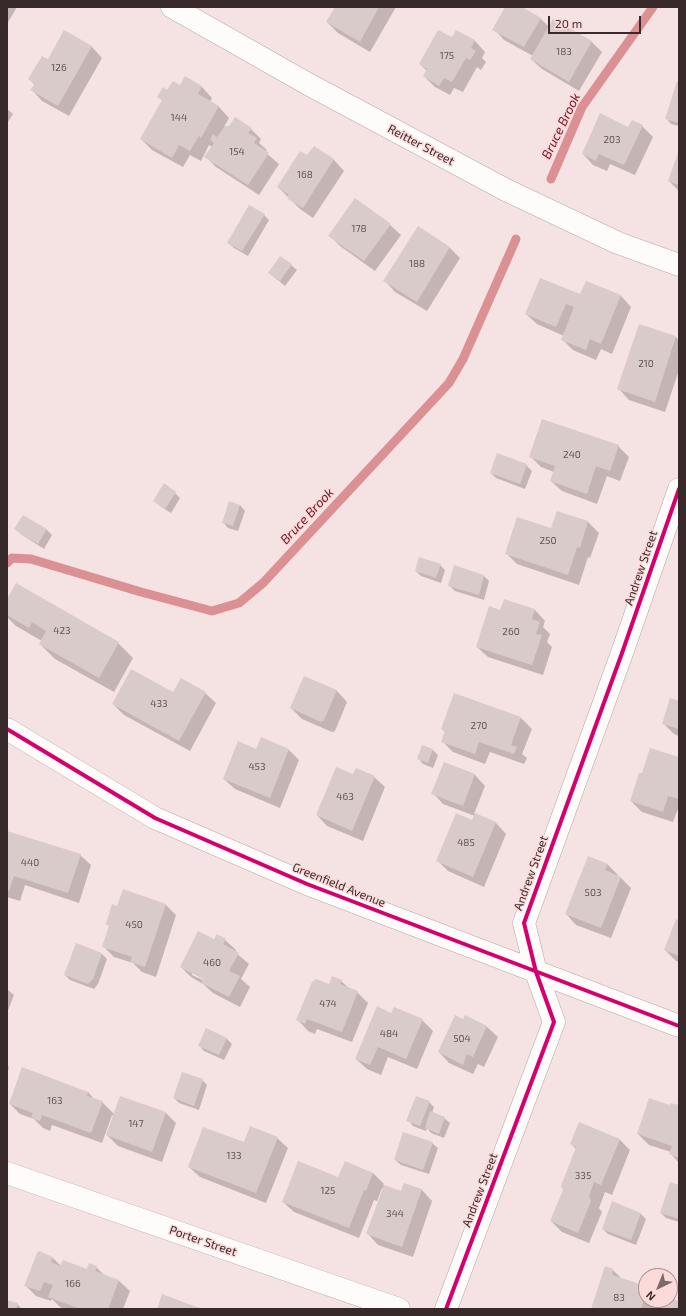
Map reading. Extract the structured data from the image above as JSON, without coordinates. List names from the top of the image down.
{
  "streets": {
    "street": [
      "Reitter Street",
      "Andrew Street",
      "Greenfield Avenue",
      "Porter Street"
    ]
  },
  "crossings": [
    ["Andrew Street", "Greenfield Avenue"]
  ],
  "water": ["Bruce Brook"],
  "house_numbers": [
    "183",
    "175",
    "126",
    "144",
    "203",
    "154",
    "168",
    "178",
    "188",
    "210",
    "240",
    "250",
    "423",
    "260",
    "433",
    "270",
    "453",
    "463",
    "485",
    "440",
    "503",
    "450",
    "460",
    "474",
    "484",
    "504",
    "163",
    "147",
    "133",
    "335",
    "125",
    "344",
    "166",
    "83"
  ],
  "scale_bar": "20 m",
  "north": "bottom left"
}
